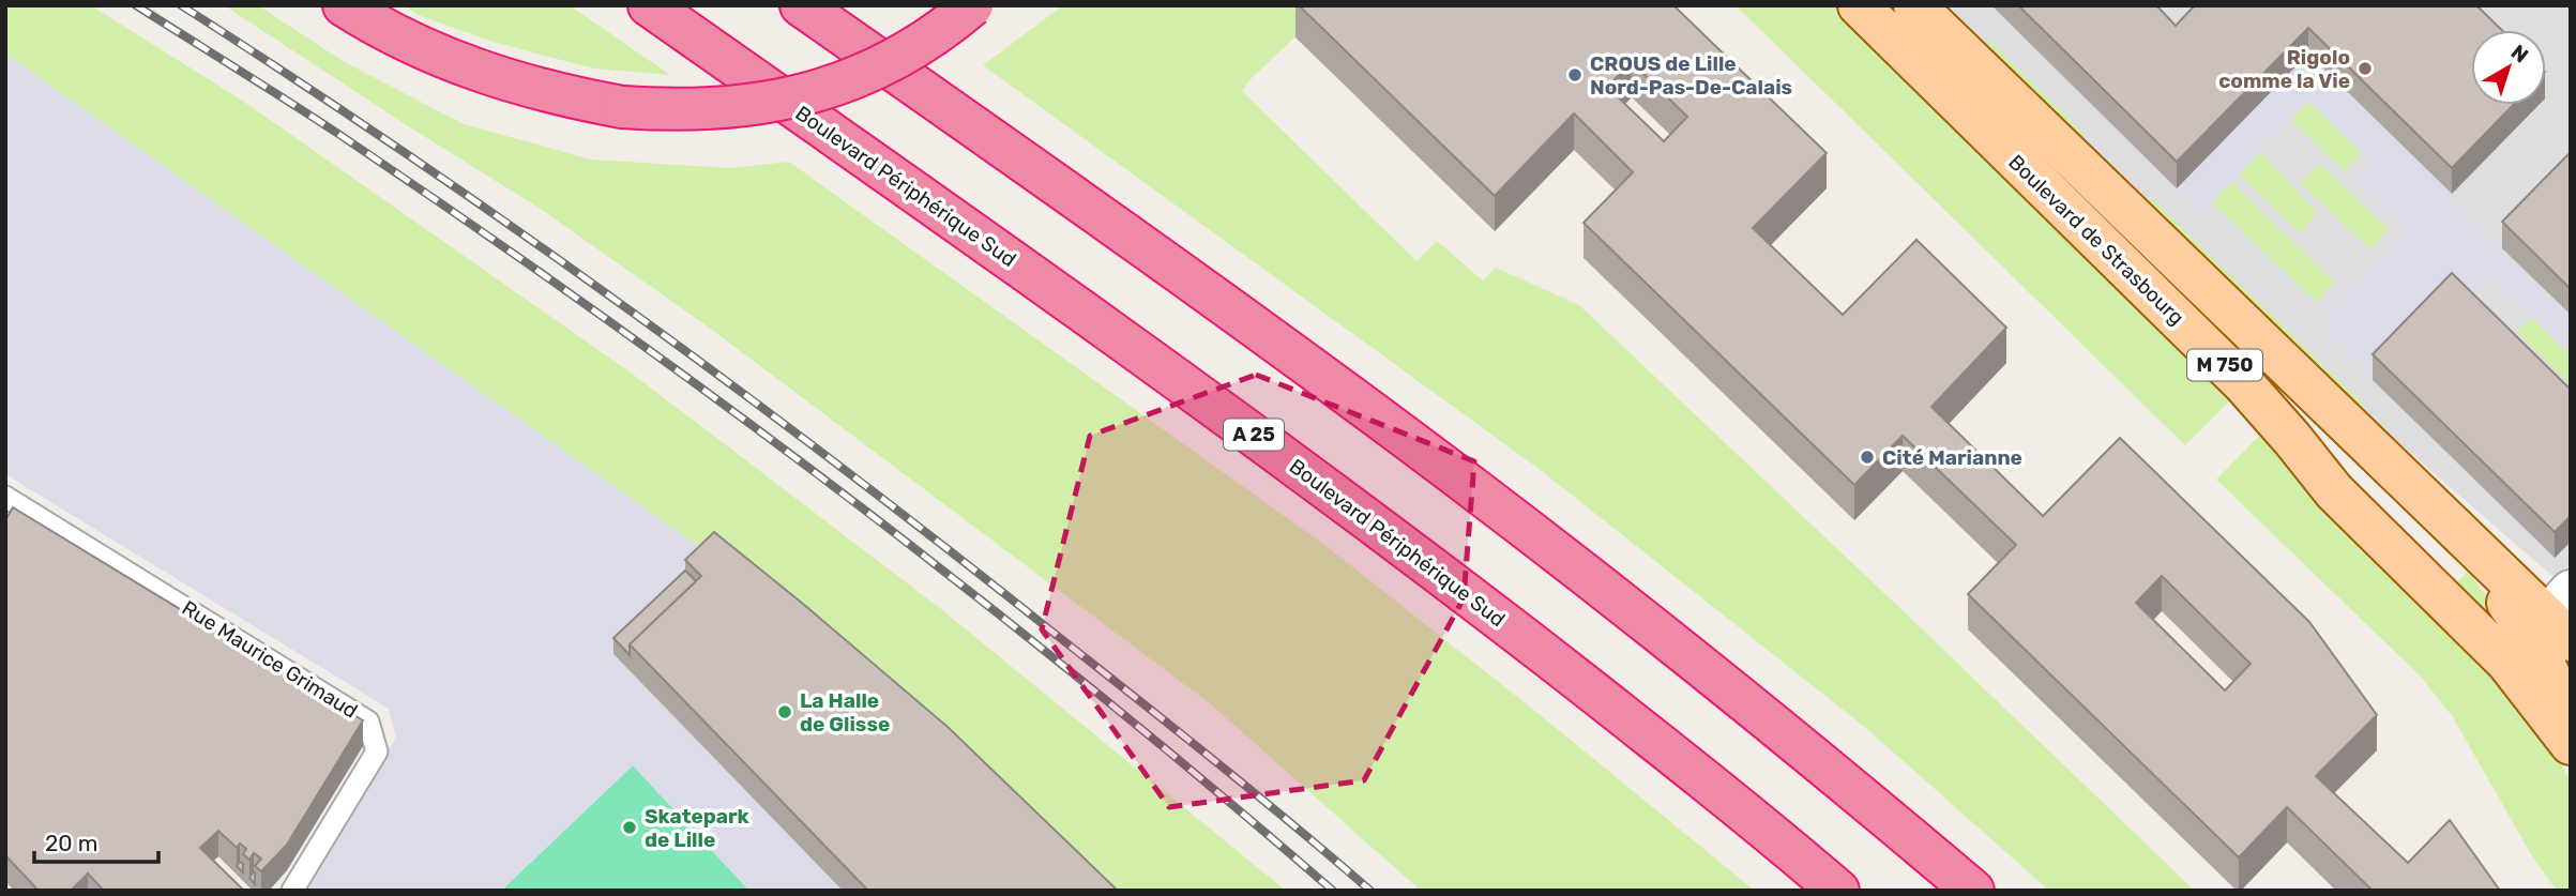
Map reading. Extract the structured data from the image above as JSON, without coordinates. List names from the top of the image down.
{
  "streets": {
    "highway": ["Boulevard Périphérique Sud", "A 25"],
    "main road": ["Boulevard de Strasbourg", "M 750"],
    "lane": ["Rue Maurice Grimaud"]
  },
  "places": [
    "Rigolo comme la Vie",
    "CROUS de Lille Nord-Pas-De-Calais",
    "Cité Marianne",
    "La Halle de Glisse",
    "Skatepark de Lille"
  ],
  "scale_bar": "20 m",
  "north": "top right"
}
